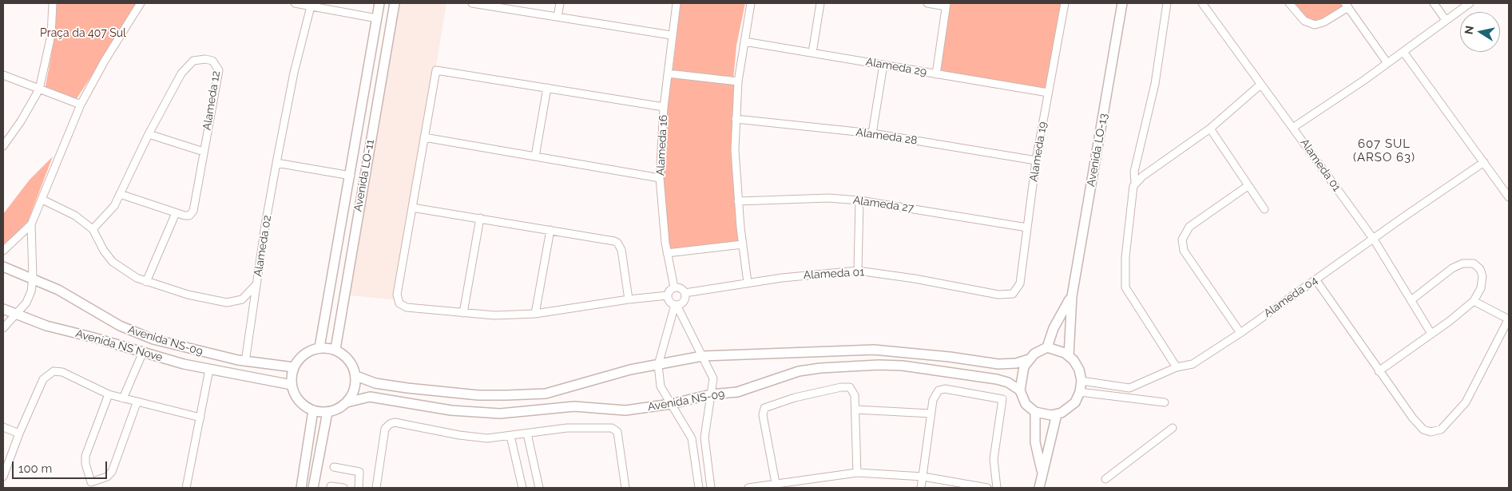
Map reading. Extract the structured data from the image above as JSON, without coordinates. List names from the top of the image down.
{
  "streets": {
    "street": [
      "Alameda 29",
      "Alameda 12",
      "Alameda 28",
      "Alameda 16",
      "Avenida LO-13",
      "Alameda 19",
      "Alameda 01",
      "Avenida LO-11",
      "Alameda 27",
      "Alameda 02",
      "Alameda 04",
      "Avenida NS-09",
      "Avenida NS Nove"
    ]
  },
  "crossings": [
    ["Alameda 29", "Alameda 19"],
    ["Alameda 12", "Alameda 02"],
    ["Alameda 28", "Alameda 19"],
    ["Alameda 16", "Alameda 01"],
    ["Avenida LO-13", "Avenida NS-09"],
    ["Alameda 19", "Alameda 01"],
    ["Alameda 19", "Alameda 27"],
    ["Alameda 01", "Alameda 04"],
    ["Avenida LO-11", "Avenida NS-09"],
    ["Avenida LO-11", "Avenida NS Nove"],
    ["Avenida NS-09", "Avenida NS Nove"]
  ],
  "districts": ["607 SUL (ARSO 63)"],
  "parks": ["Praça da 407 Sul"],
  "scale_bar": "100 m",
  "north": "left"
}
